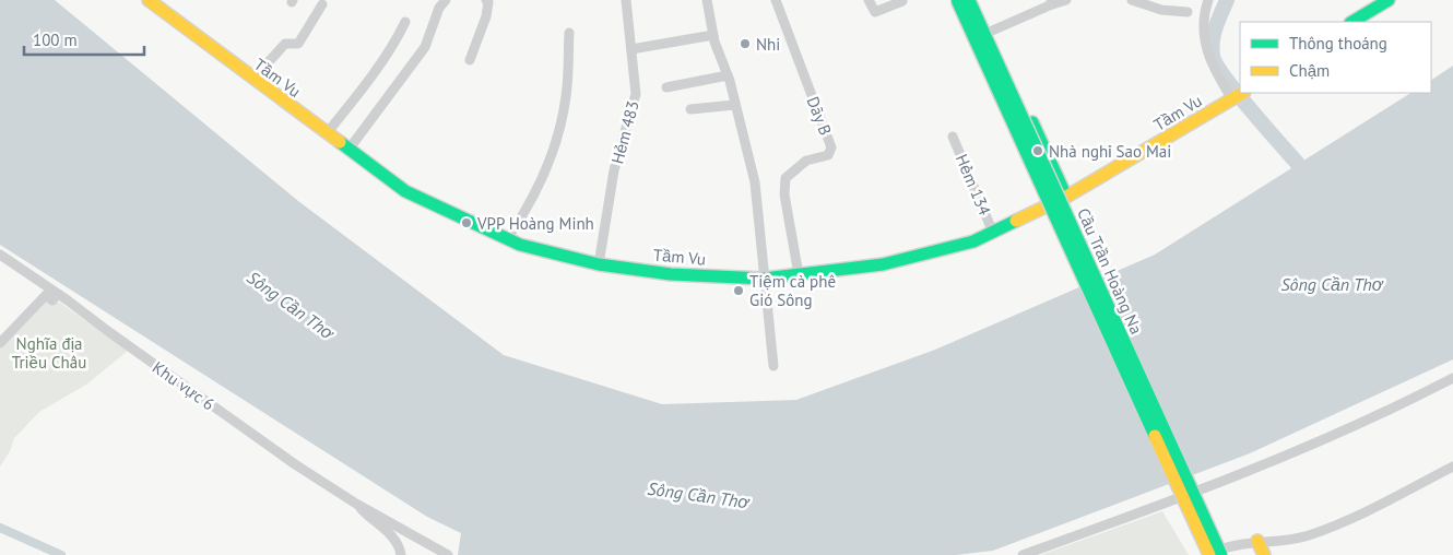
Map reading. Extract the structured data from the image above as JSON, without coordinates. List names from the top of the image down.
{
  "streets": {
    "main road": ["Tầm Vu", "Cầu Trần Hoàng Na"],
    "street": [
      "Dãy B",
      "Hẻm 483",
      "Hẻm 134",
      "Khu vực 6"
    ]
  },
  "crossings": [
    ["Tầm Vu", "Dãy B"],
    ["Tầm Vu", "Hẻm 483"],
    ["Tầm Vu", "Hẻm 134"]
  ],
  "water": ["Sông Cần Thơ"],
  "parks": ["Nghĩa địa Triều Châu"],
  "places": [
    "Nhi",
    "Nhà nghỉ Sao Mai",
    "VPP Hoàng Minh",
    "Tiệm cà phê Gió Sông"
  ],
  "legend": ["Thông thoáng", "Chậm"],
  "scale_bar": "100 m"
}
